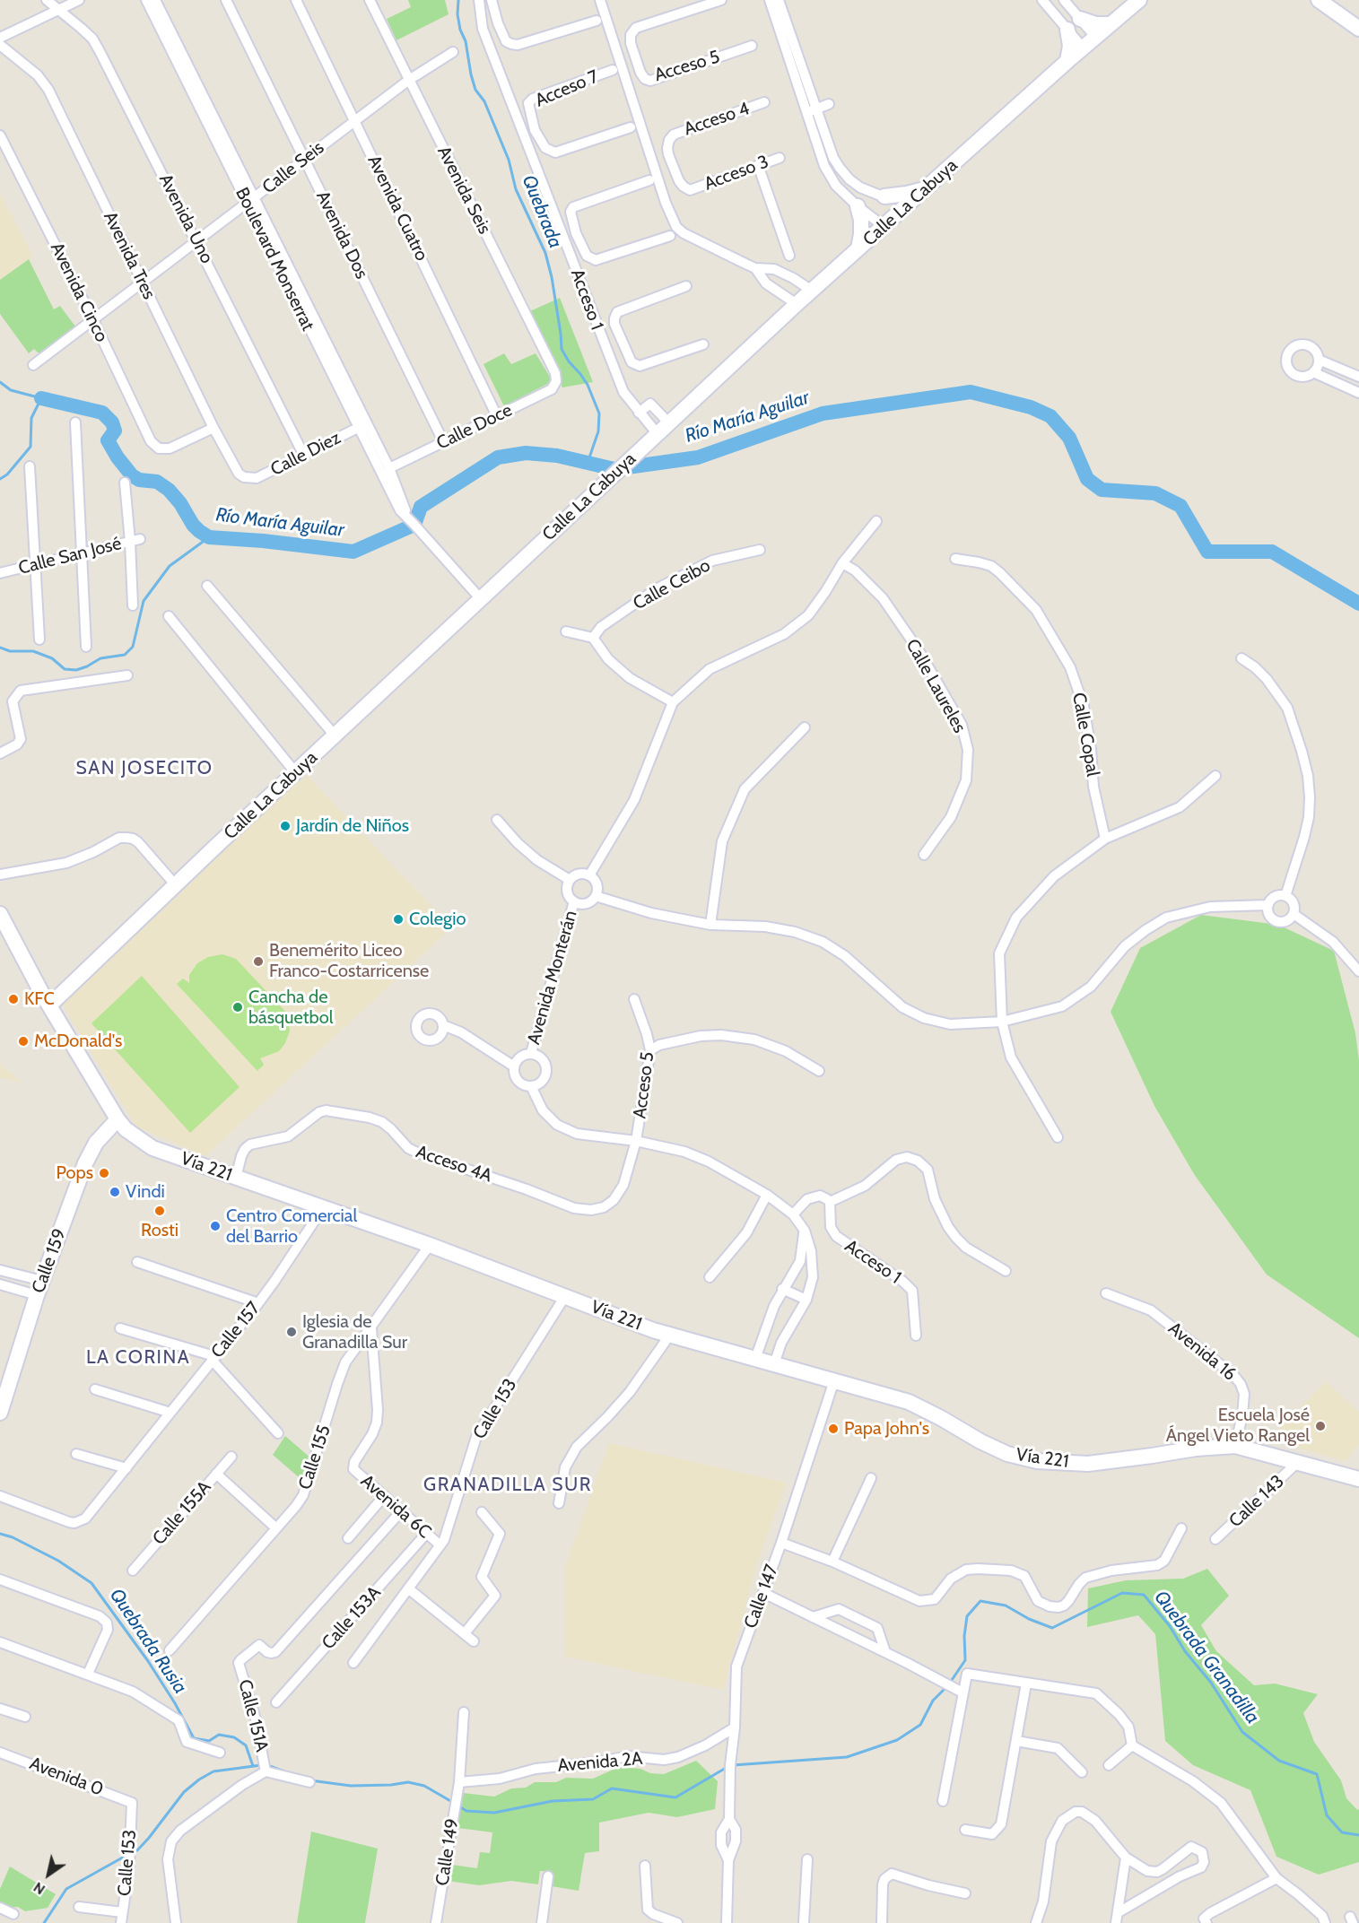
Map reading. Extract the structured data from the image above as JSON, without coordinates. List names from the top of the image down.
{
  "streets": {
    "street": [
      "Acceso 5",
      "Acceso 7",
      "Acceso 4",
      "Calle Seis",
      "Acceso 3",
      "Avenida Seis",
      "Calle La Cabuya",
      "Avenida Cuatro",
      "Avenida Uno",
      "Avenida Dos",
      "Avenida Tres",
      "Boulevard Monserrat",
      "Avenida Cinco",
      "Acceso 1",
      "Calle Doce",
      "Calle Diez",
      "Calle San José",
      "Calle Ceibo",
      "Calle Laureles",
      "Calle Copal",
      "Avenida Monterán",
      "Acceso 4A",
      "Vía 221",
      "Calle 159",
      "Calle 157",
      "Avenida 16",
      "Calle 153",
      "Calle 155",
      "Calle 143",
      "Avenida 6C",
      "Calle 155A",
      "Calle 147",
      "Calle 153A",
      "Calle 151A",
      "Avenida 2A",
      "Avenida 0",
      "Calle 149"
    ]
  },
  "crossings": [
    ["Acceso 5", "Acceso 4A"],
    ["Acceso 4", "Acceso 3"],
    ["Calle Seis", "Avenida Seis"],
    ["Calle Seis", "Avenida Cuatro"],
    ["Calle Seis", "Avenida Uno"],
    ["Calle Seis", "Avenida Dos"],
    ["Calle Seis", "Avenida Tres"],
    ["Calle Seis", "Boulevard Monserrat"],
    ["Calle Seis", "Avenida Cinco"],
    ["Avenida Seis", "Calle Doce"],
    ["Calle La Cabuya", "Boulevard Monserrat"],
    ["Calle La Cabuya", "Acceso 1"],
    ["Calle La Cabuya", "Vía 221"],
    ["Avenida Cuatro", "Calle Doce"],
    ["Avenida Uno", "Calle Diez"],
    ["Avenida Dos", "Calle Doce"],
    ["Avenida Tres", "Avenida Cinco"],
    ["Avenida Tres", "Calle Diez"],
    ["Boulevard Monserrat", "Calle Doce"],
    ["Boulevard Monserrat", "Calle Diez"],
    ["Acceso 4A", "Vía 221"],
    ["Vía 221", "Calle 159"],
    ["Vía 221", "Calle 157"],
    ["Vía 221", "Avenida 16"],
    ["Vía 221", "Calle 153"],
    ["Vía 221", "Calle 155"],
    ["Vía 221", "Calle 143"],
    ["Vía 221", "Calle 147"],
    ["Calle 153", "Avenida 6C"],
    ["Calle 153", "Avenida 0"],
    ["Calle 155", "Avenida 6C"],
    ["Avenida 6C", "Calle 153A"],
    ["Avenida 6C", "Calle 151A"],
    ["Calle 147", "Avenida 2A"],
    ["Avenida 2A", "Calle 149"]
  ],
  "districts": ["SAN JOSECITO", "LA CORINA", "GRANADILLA SUR"],
  "water": [
    "Quebrada",
    "Río María Aguilar",
    "Quebrada Rusia",
    "Quebrada Granadilla"
  ],
  "places": [
    "Jardín de Niños",
    "Colegio",
    "Benemérito Liceo Franco-Costarricense",
    "KFC",
    "Cancha de básquetbol",
    "McDonald's",
    "Pops",
    "Vindi",
    "Rosti",
    "Centro Comercial del Barrio",
    "Iglesia de Granadilla Sur",
    "Escuela José Ángel Vieto Rangel",
    "Papa John's"
  ],
  "north": "bottom left"
}
